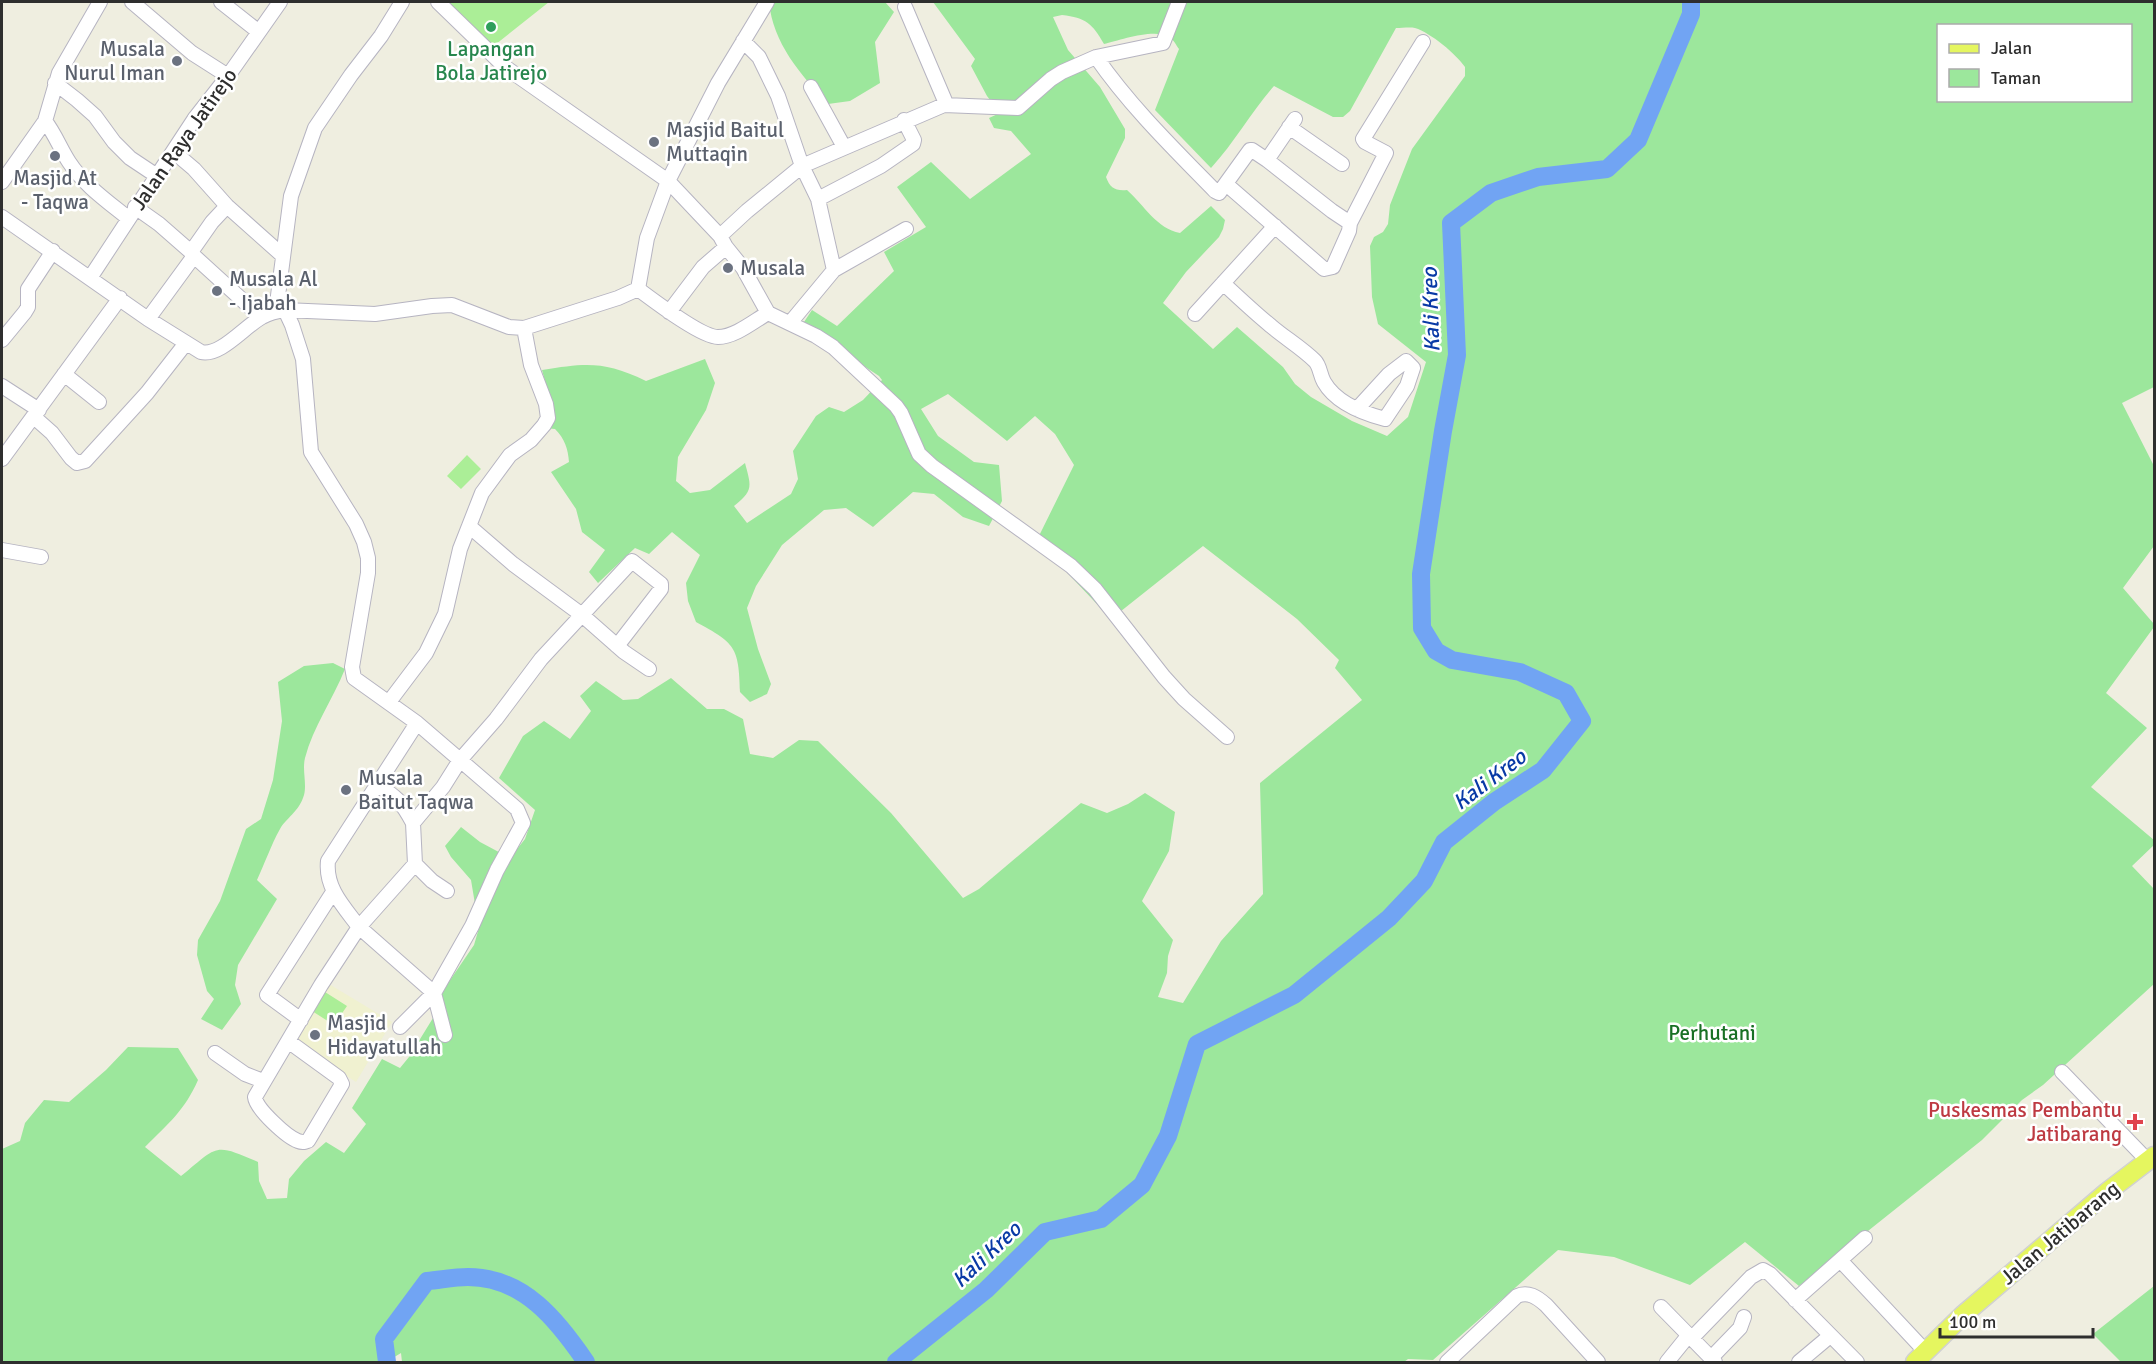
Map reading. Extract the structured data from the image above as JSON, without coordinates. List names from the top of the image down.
{
  "streets": {
    "main road": ["Jalan Jatibarang"],
    "street": ["Jalan Raya Jatirejo"]
  },
  "water": ["Kali Kreo"],
  "parks": ["Perhutani"],
  "places": {
    "other": [
      "Lapangan Bola Jatirejo",
      "Musala Nurul Iman",
      "Masjid Baitul Muttaqin",
      "Masjid At - Taqwa",
      "Musala",
      "Musala Al - Ijabah",
      "Musala Baitut Taqwa",
      "Masjid Hidayatullah"
    ],
    "health": ["Puskesmas Pembantu Jatibarang"]
  },
  "legend": ["Jalan", "Taman"],
  "scale_bar": "100 m"
}
